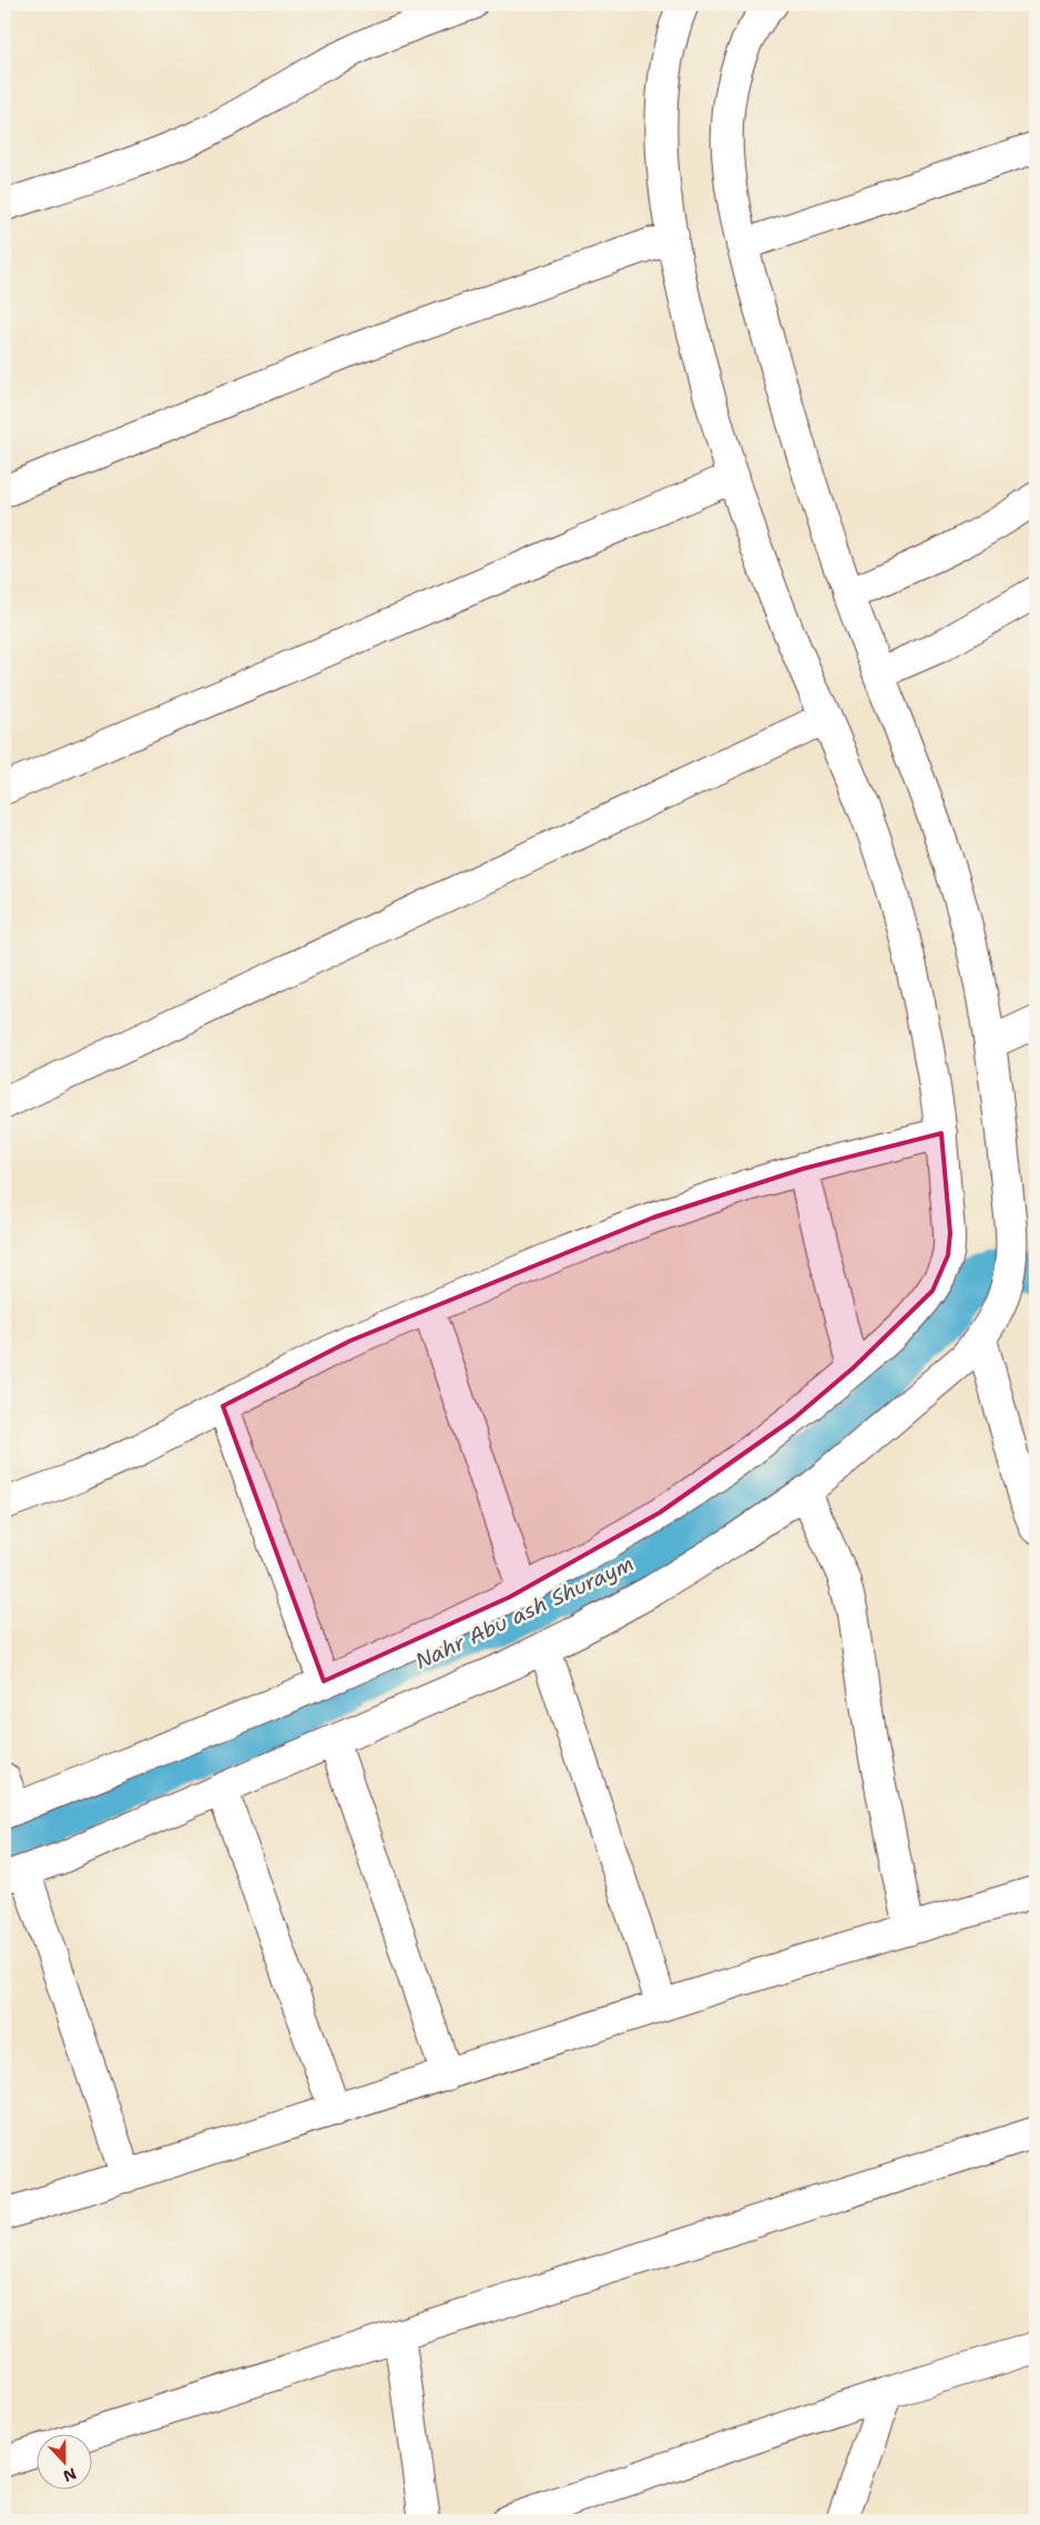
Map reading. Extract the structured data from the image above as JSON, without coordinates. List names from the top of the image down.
{
  "water": ["Nahr Abu ash Shuraym"],
  "north": "bottom"
}
